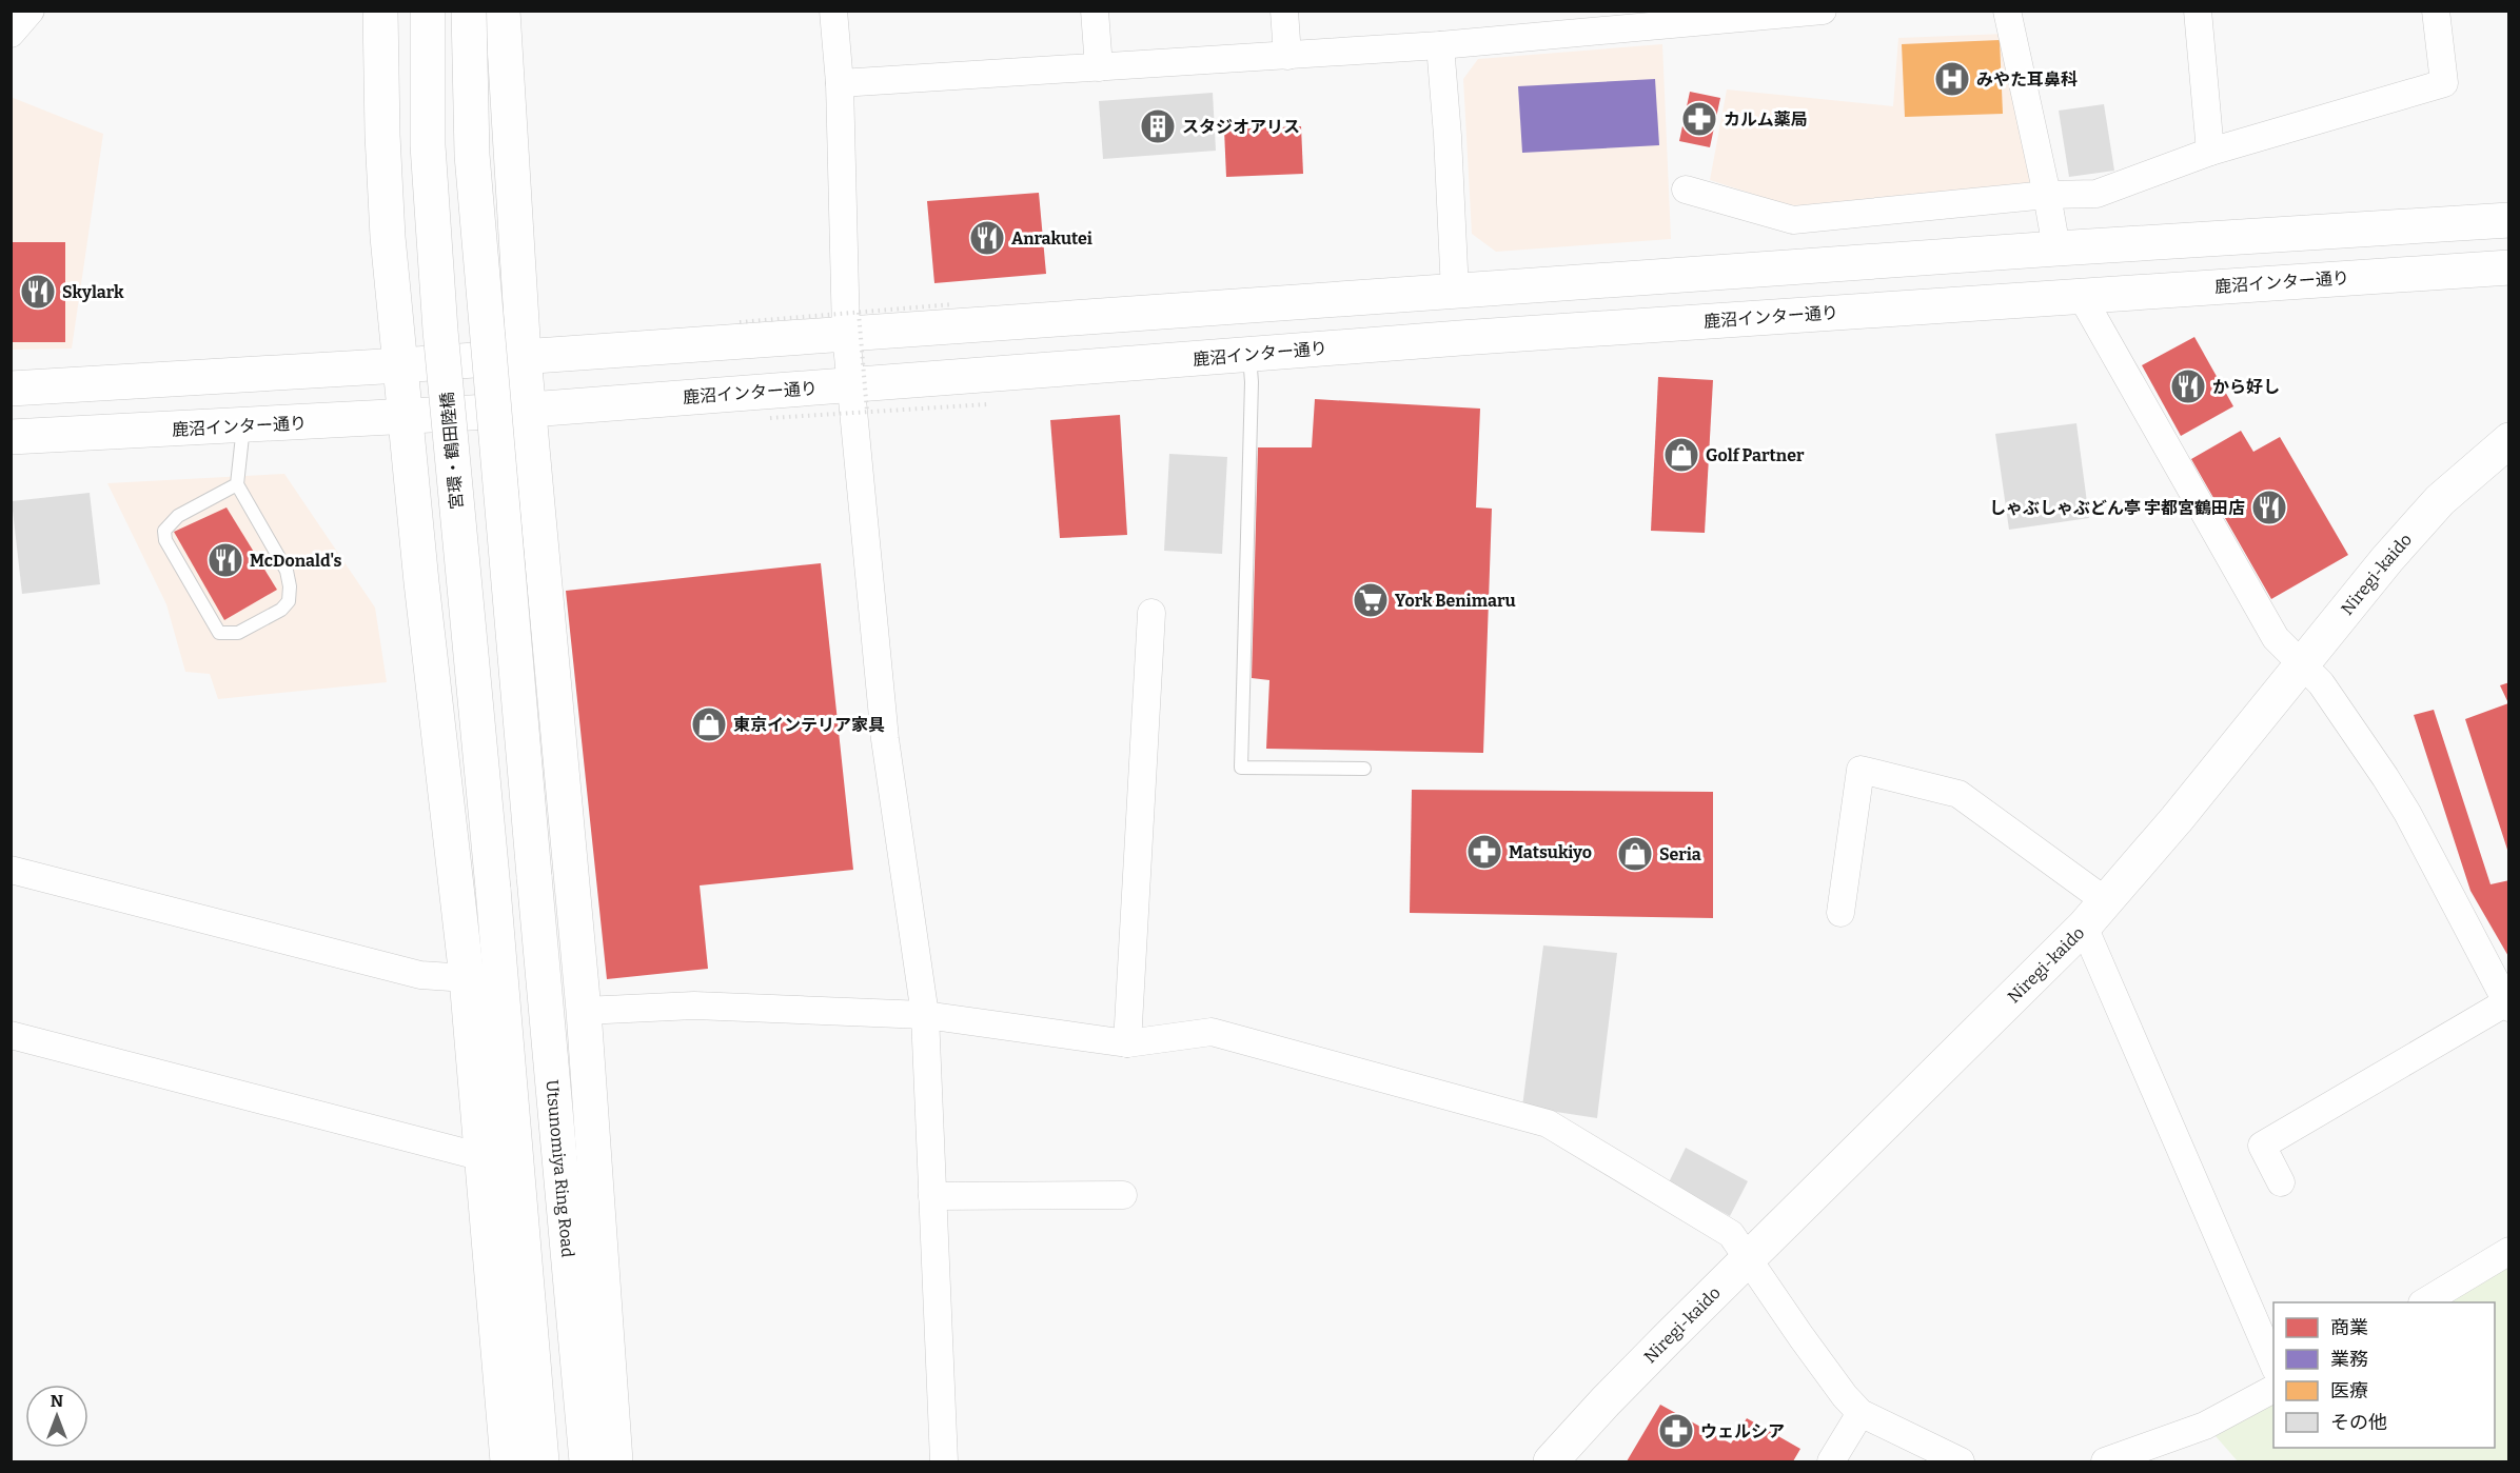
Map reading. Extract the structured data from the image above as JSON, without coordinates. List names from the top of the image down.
{
  "streets": {
    "main road": [
      "鹿沼インター通り",
      "宮環・鶴田陸橋",
      "Niregi-kaido",
      "Utsunomiya Ring Road"
    ]
  },
  "places": {
    "hospital": ["みやた耳鼻科"],
    "pharmacy": ["カルム薬局", "Matsukiyo", "ウェルシア"],
    "building": ["スタジオアリス"],
    "restaurant": [
      "Anrakutei",
      "Skylark",
      "から好し",
      "しゃぶしゃぶどん亭 宇都宮鶴田店",
      "McDonald's"
    ],
    "shop": ["Golf Partner", "東京インテリア家具", "Seria"],
    "supermarket": ["York Benimaru"]
  },
  "legend": [
    "商業",
    "業務",
    "医療",
    "その他"
  ],
  "north": "top"
}
